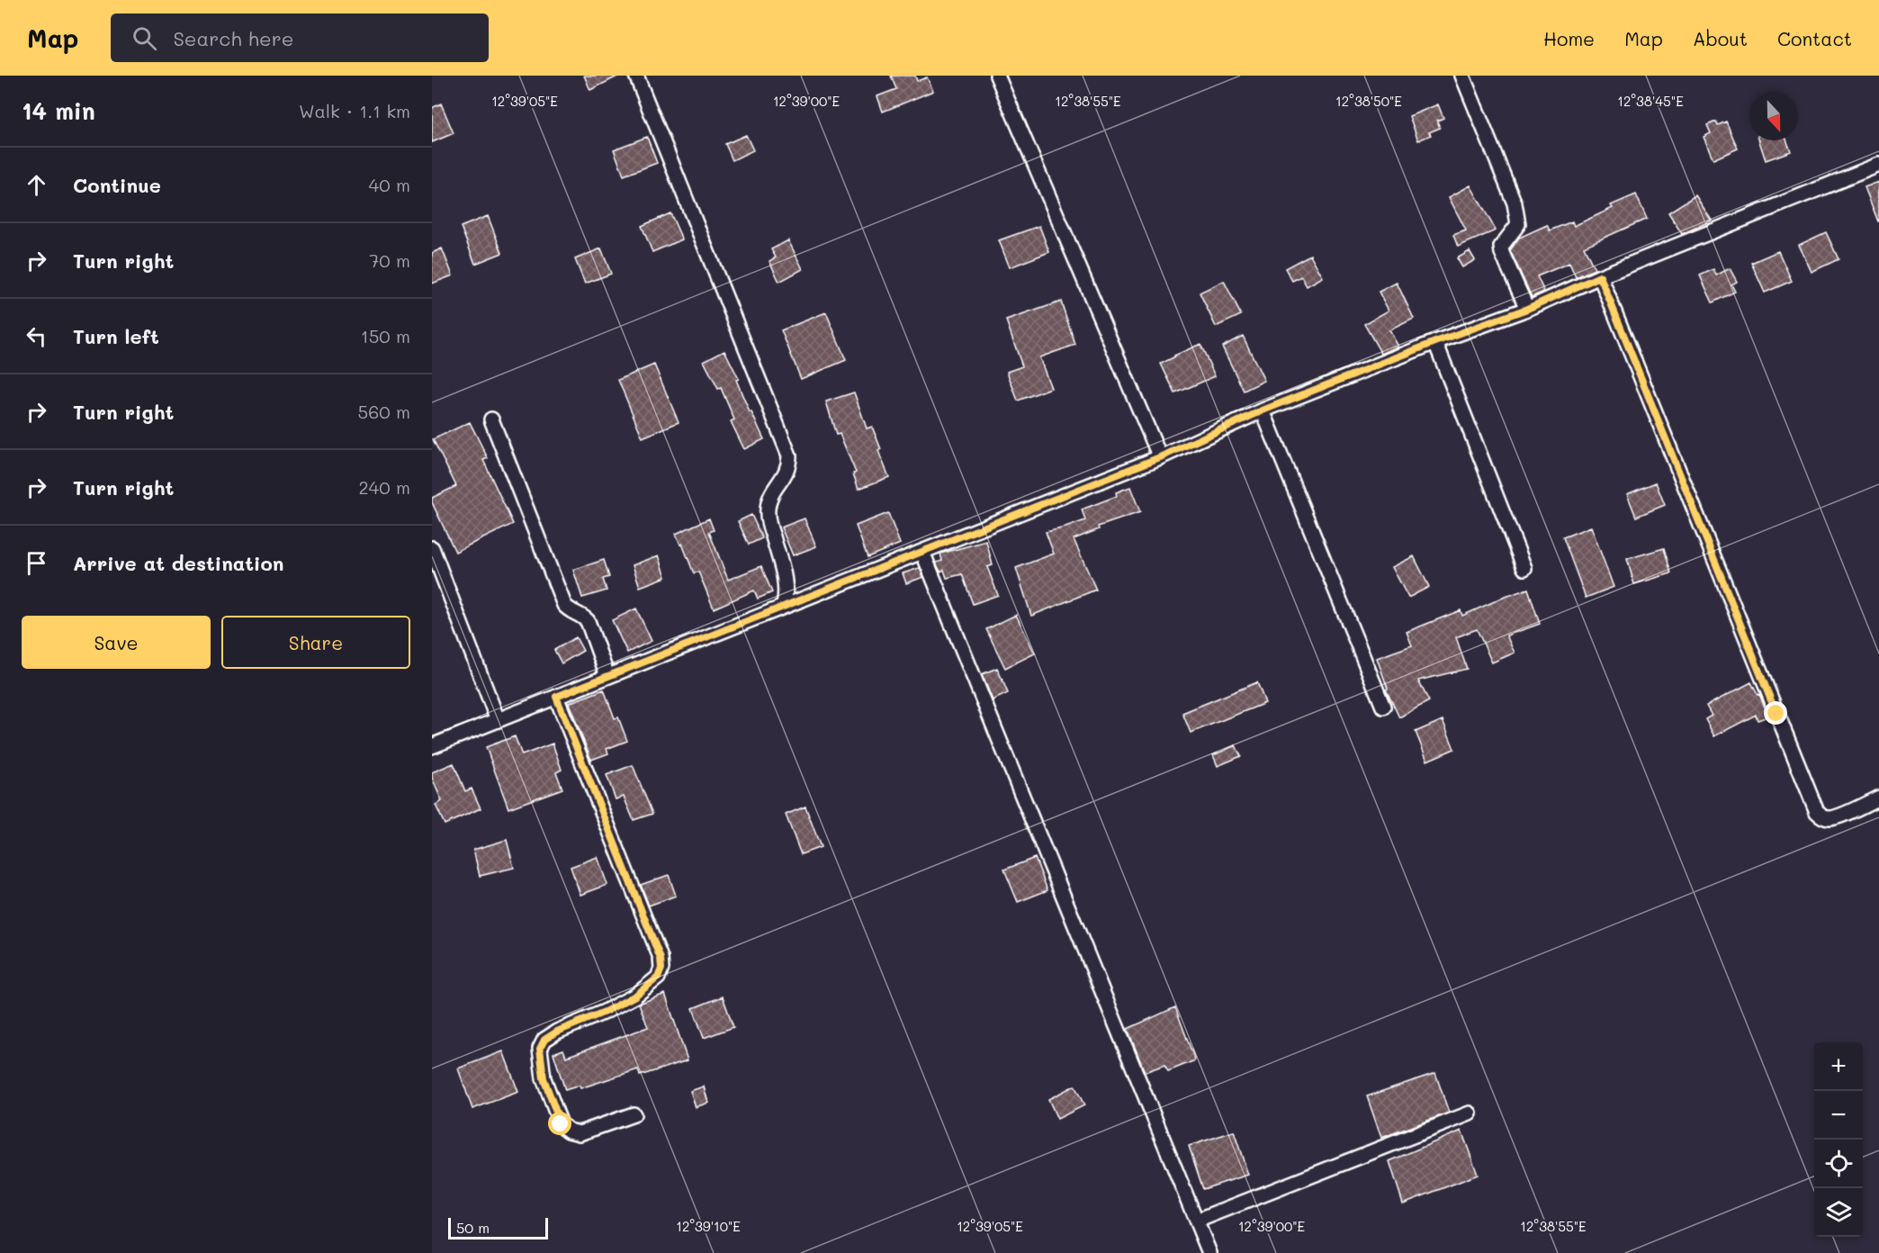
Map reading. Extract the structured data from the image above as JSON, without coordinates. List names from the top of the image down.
{
  "scale_bar": "50 m",
  "north": "bottom",
  "page": {
    "header": "Map",
    "search": "Search here",
    "nav": [
      "Home",
      "Map",
      "About",
      "Contact"
    ],
    "heading": ["14 min", "Walk · 1.1 km"],
    "list": [
      ["Continue", "40 m"],
      ["Turn right", "70 m"],
      ["Turn left", "150 m"],
      ["Turn right", "560 m"],
      ["Turn right", "240 m"],
      "Arrive at destination"
    ],
    "buttons": ["Save", "Share"],
    "map_buttons": ["+", "−"],
    "scale": "50 m"
  },
  "coordinates": [
    "12°39'05\"E",
    "12°39'00\"E",
    "12°38'55\"E",
    "12°38'50\"E",
    "12°38'45\"E",
    "12°39'10\"E"
  ]
}
